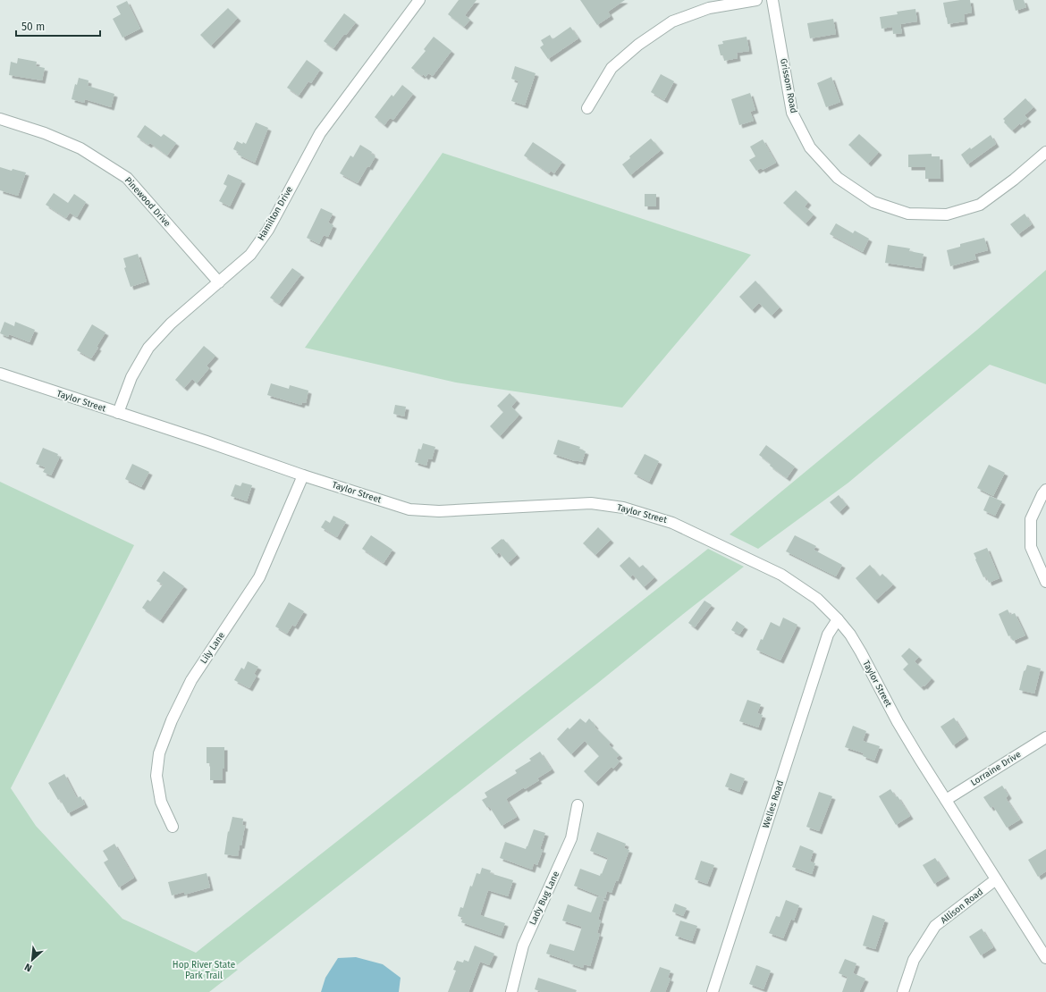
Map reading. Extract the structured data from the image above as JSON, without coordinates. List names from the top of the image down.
{
  "streets": {
    "street": [
      "Grissom Road",
      "Pinewood Drive",
      "Hamilton Drive",
      "Taylor Street",
      "Lily Lane",
      "Lorraine Drive",
      "Welles Road",
      "Lady Bug Lane",
      "Allison Road"
    ]
  },
  "crossings": [
    ["Pinewood Drive", "Hamilton Drive"],
    ["Hamilton Drive", "Taylor Street"],
    ["Taylor Street", "Lily Lane"],
    ["Taylor Street", "Lorraine Drive"],
    ["Taylor Street", "Welles Road"],
    ["Taylor Street", "Allison Road"]
  ],
  "parks": ["Hop River State Park Trail"],
  "scale_bar": "50 m",
  "north": "bottom left"
}
